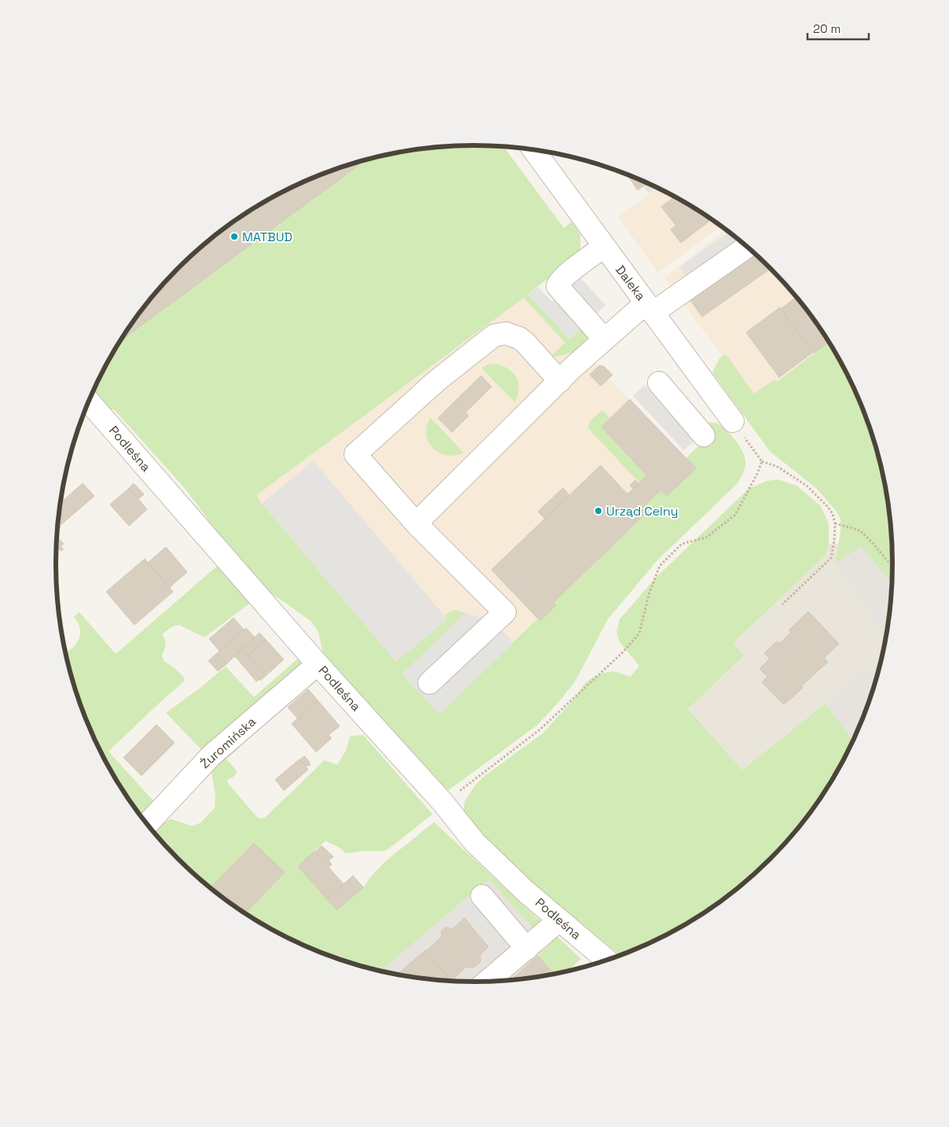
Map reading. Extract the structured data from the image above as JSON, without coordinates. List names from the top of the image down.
{
  "streets": {
    "street": ["Daleka", "Podleśna", "Żuromińska"]
  },
  "crossings": [
    ["Podleśna", "Żuromińska"]
  ],
  "places": ["MATBUD", "Urząd Celny"],
  "scale_bar": "20 m"
}
